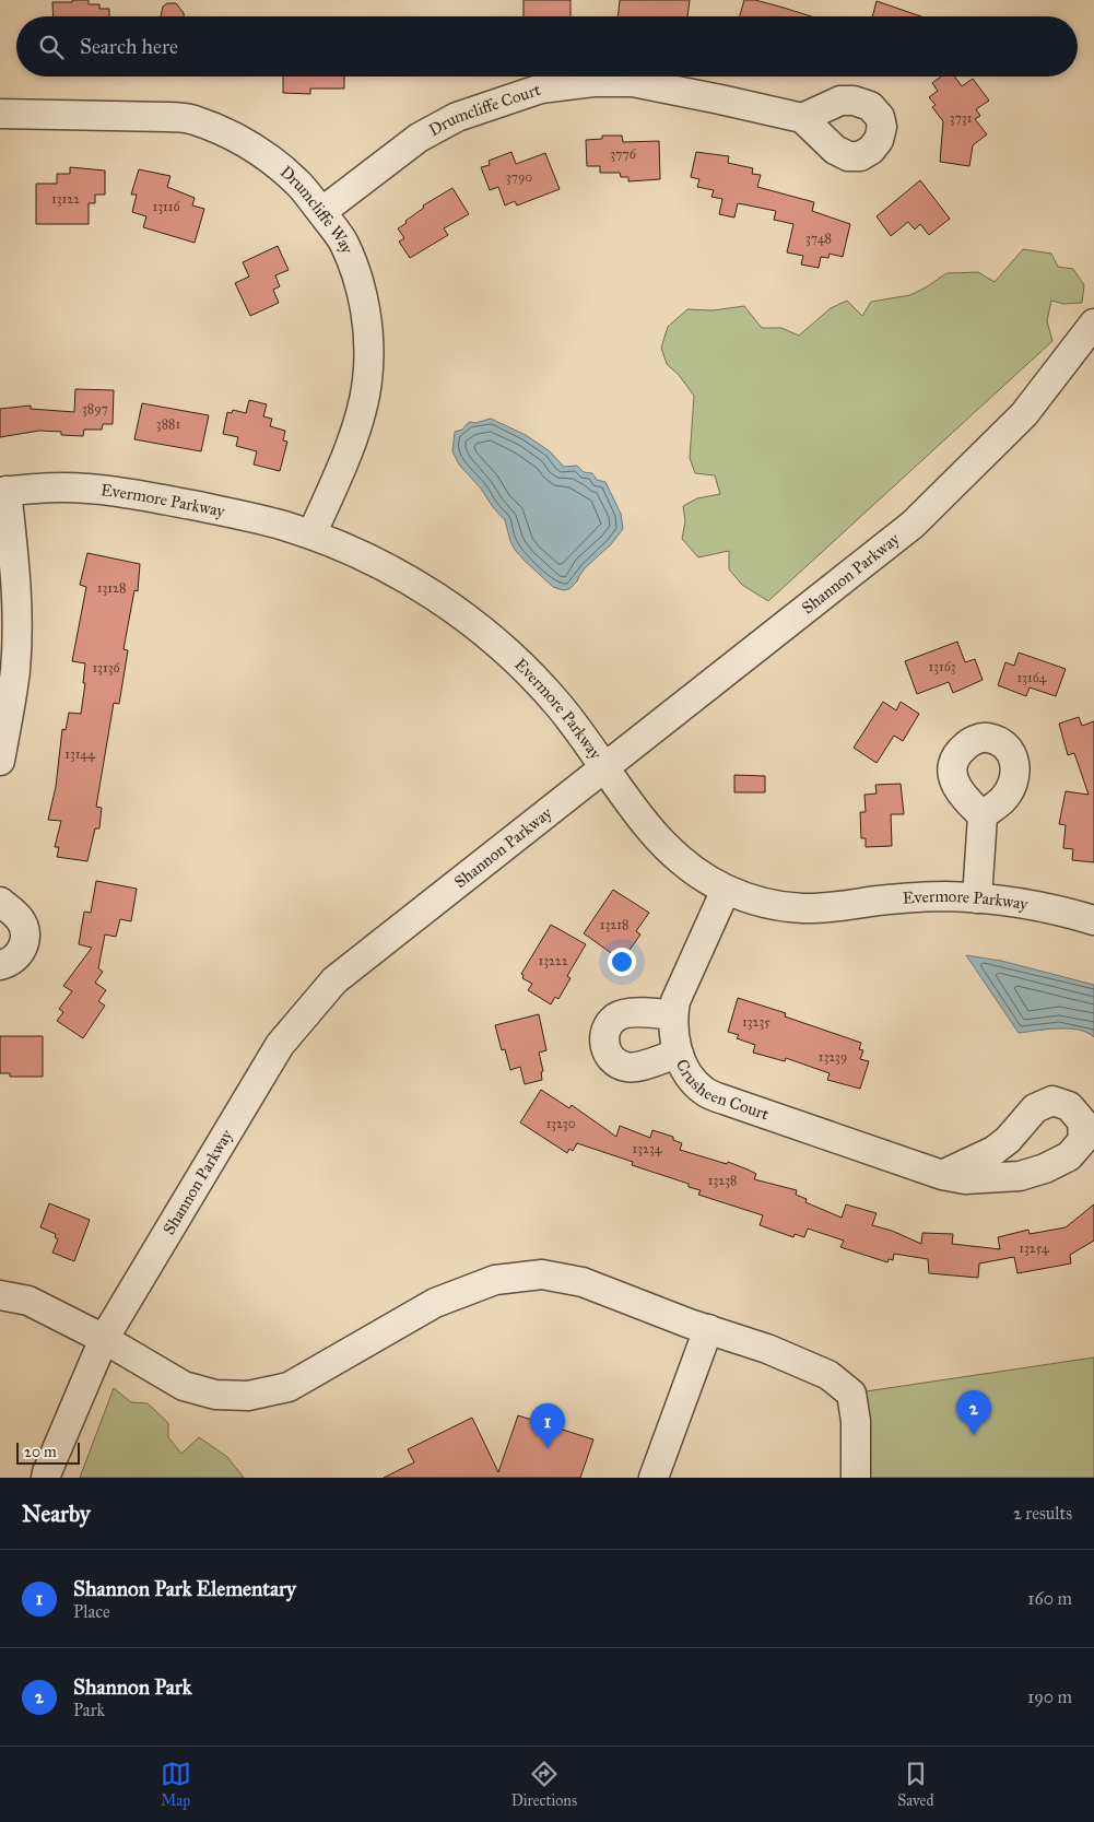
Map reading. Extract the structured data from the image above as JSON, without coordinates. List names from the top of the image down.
{
  "streets": {
    "street": [
      "Drumcliffe Court",
      "Drumcliffe Way",
      "Evermore Parkway",
      "Shannon Parkway",
      "Crusheen Court"
    ]
  },
  "crossings": [
    ["Drumcliffe Court", "Drumcliffe Way"],
    ["Drumcliffe Way", "Evermore Parkway"],
    ["Evermore Parkway", "Shannon Parkway"],
    ["Evermore Parkway", "Crusheen Court"]
  ],
  "house_numbers": [
    "3731",
    "3776",
    "3790",
    "13122",
    "13116",
    "3748",
    "3897",
    "3881",
    "13128",
    "13163",
    "13136",
    "13164",
    "13144",
    "13218",
    "13222",
    "13235",
    "13239",
    "13230",
    "13234",
    "13238",
    "13254"
  ],
  "scale_bar": "20 m",
  "page": {
    "search": "Search here",
    "pins": ["2", "1"],
    "scale": "20 m",
    "heading": ["Nearby", "2 results"],
    "list": [
      {
        "mark": "1",
        "name": "Shannon Park Elementary",
        "note": "Place",
        "value": "160 m"
      },
      {
        "mark": "2",
        "name": "Shannon Park",
        "note": "Park",
        "value": "190 m"
      }
    ],
    "nav": ["Map", "Directions", "Saved"]
  }
}
